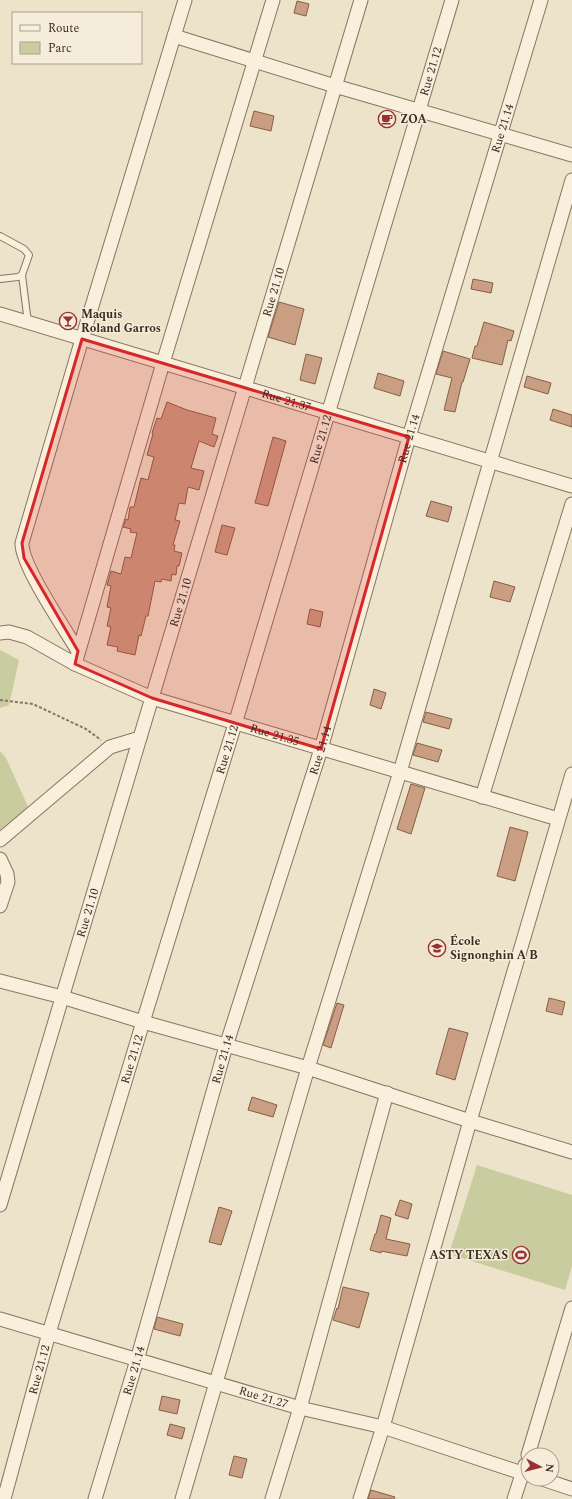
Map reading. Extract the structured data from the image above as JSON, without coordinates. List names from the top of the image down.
{
  "streets": {
    "street": [
      "Rue 21.12",
      "Rue 21.14",
      "Rue 21.10",
      "Rue 21.37",
      "Rue 21.35",
      "Rue 21.27"
    ]
  },
  "crossings": [
    ["Rue 21.12", "Rue 21.37"],
    ["Rue 21.12", "Rue 21.35"],
    ["Rue 21.12", "Rue 21.27"],
    ["Rue 21.14", "Rue 21.37"],
    ["Rue 21.14", "Rue 21.35"],
    ["Rue 21.14", "Rue 21.27"],
    ["Rue 21.10", "Rue 21.37"],
    ["Rue 21.10", "Rue 21.35"]
  ],
  "places": {
    "cafe": ["ZOA"],
    "bar": ["Maquis Roland Garros"],
    "school or university": ["École Signonghin A B"],
    "sports": ["ASTY TEXAS"]
  },
  "legend": ["Route", "Parc"],
  "north": "right"
}
